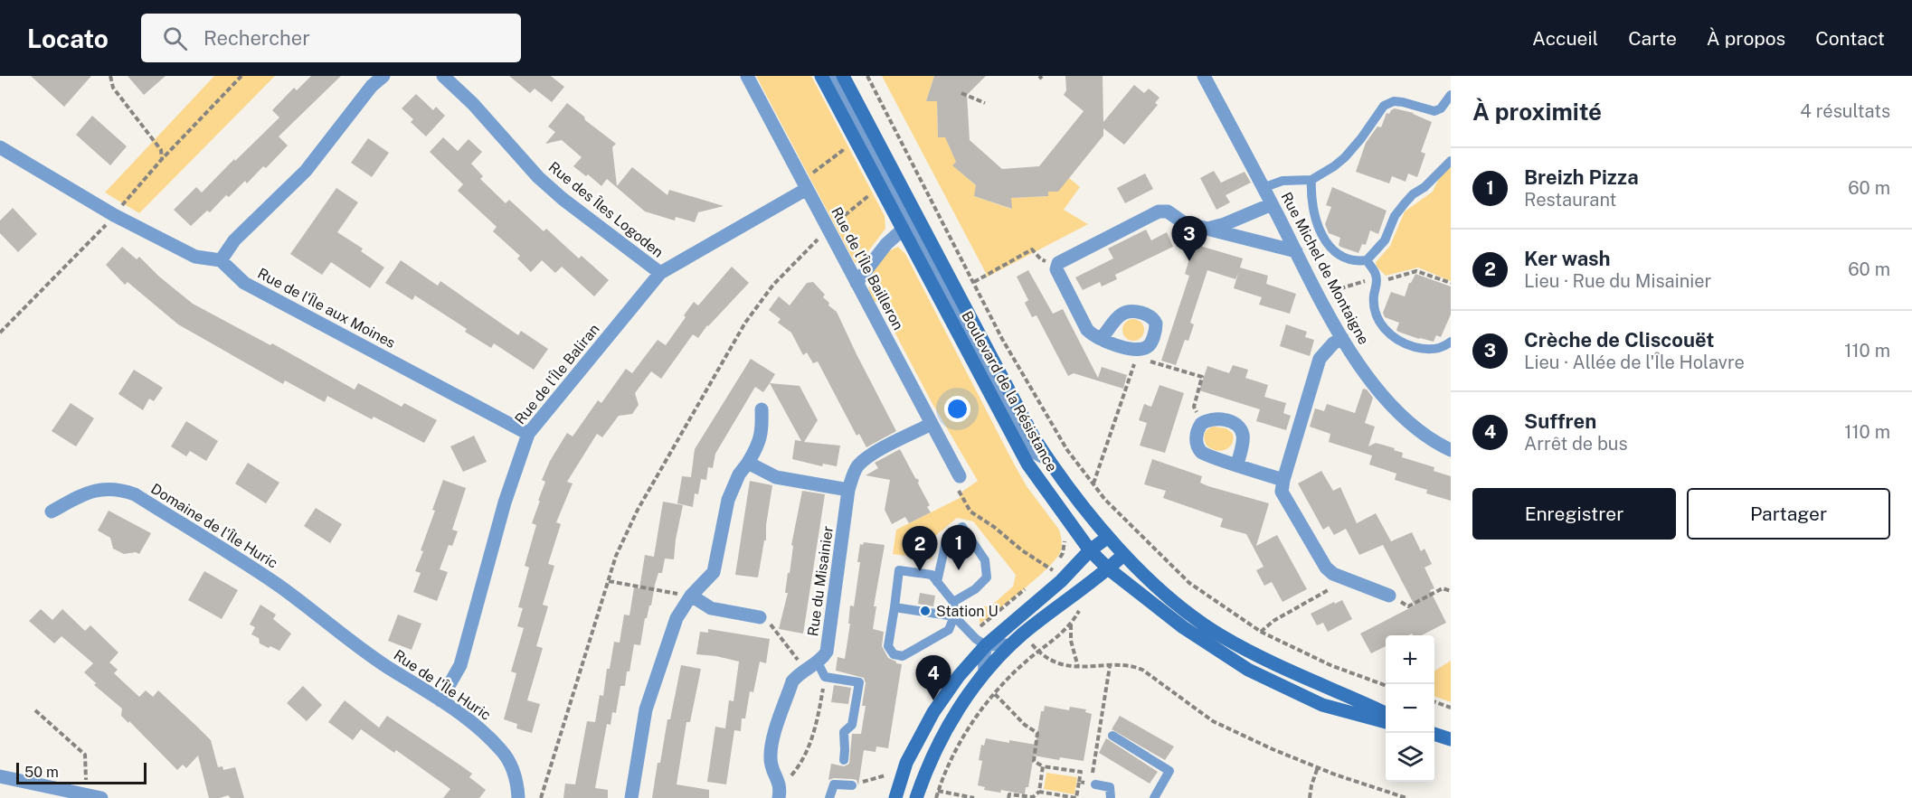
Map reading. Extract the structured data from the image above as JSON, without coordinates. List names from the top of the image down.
{
  "streets": {
    "main road": ["Boulevard de la Résistance"],
    "street": [
      "Rue des Îles Logoden",
      "Rue de l'Île Bailleron",
      "Rue Michel de Montaigne",
      "Rue de l'Île aux Moines",
      "Rue de l'Île Baliran",
      "Domaine de l'Île Huric",
      "Rue du Misainier",
      "Rue de l'Île Huric"
    ]
  },
  "crossings": [
    ["Rue des Îles Logoden", "Rue de l'Île Baliran"],
    ["Rue de l'Île Bailleron", "Rue de l'Île Baliran"],
    ["Rue de l'Île Bailleron", "Rue du Misainier"],
    ["Rue de l'Île aux Moines", "Rue de l'Île Baliran"],
    ["Rue de l'Île Baliran", "Rue de l'Île Huric"],
    ["Domaine de l'Île Huric", "Rue de l'Île Huric"]
  ],
  "places": ["Station U"],
  "scale_bar": "50 m",
  "page": {
    "header": "Locato",
    "search": "Rechercher",
    "nav": [
      "Accueil",
      "Carte",
      "À propos",
      "Contact"
    ],
    "heading": ["À proximité", "4 résultats"],
    "list": [
      {
        "mark": "1",
        "name": "Breizh Pizza",
        "note": "Restaurant",
        "value": "60 m"
      },
      {
        "mark": "2",
        "name": "Ker wash",
        "note": "Lieu · Rue du Misainier",
        "value": "60 m"
      },
      {
        "mark": "3",
        "name": "Crèche de Cliscouët",
        "note": "Lieu · Allée de l'Île Holavre",
        "value": "110 m"
      },
      {
        "mark": "4",
        "name": "Suffren",
        "note": "Arrêt de bus",
        "value": "110 m"
      }
    ],
    "pins": [
      "3",
      "1",
      "2",
      "4"
    ],
    "buttons": ["Enregistrer", "Partager"],
    "map_buttons": ["+", "−"],
    "scale": "50 m"
  }
}
